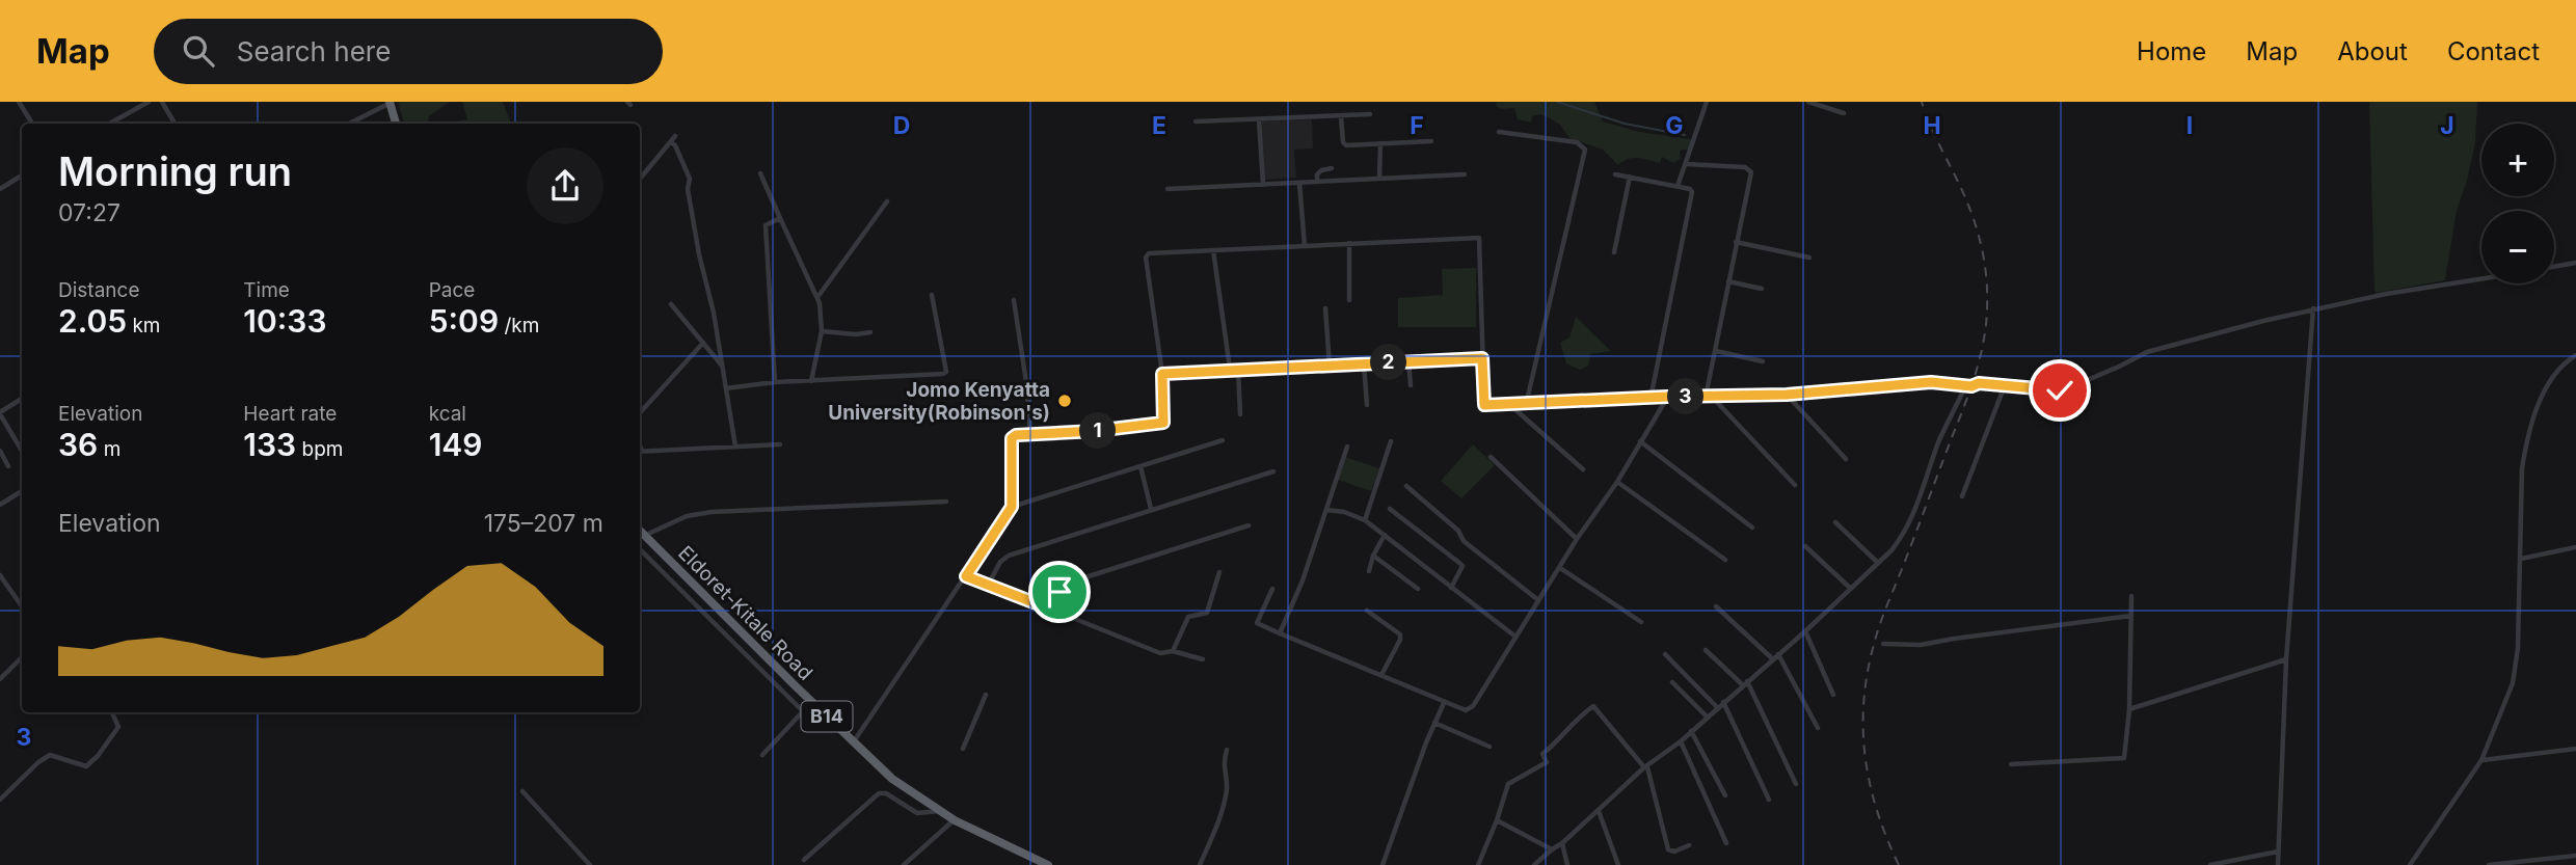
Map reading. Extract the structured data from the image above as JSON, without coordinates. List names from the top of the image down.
{
  "streets": {
    "highway": ["Eldoret-Kitale Road", "B14"]
  },
  "places": ["Jomo Kenyatta University(Robinson's)"],
  "page": {
    "header": "Map",
    "search": "Search here",
    "nav": [
      "Home",
      "Map",
      "About",
      "Contact"
    ],
    "map_buttons": ["+", "−"],
    "heading": ["Morning run", "07:27"],
    "stats": [
      ["Distance", "2.05 km"],
      ["Time", "10:33"],
      ["Pace", "5:09 /km"],
      ["Elevation", "36 m"],
      ["Heart rate", "133 bpm"],
      ["kcal", "149"]
    ],
    "pins": ["2", "3", "1"],
    "chart": ["Elevation", "175–207 m"]
  },
  "grid": {
    "columns": [
      "D",
      "E",
      "F",
      "G",
      "H",
      "I",
      "J"
    ],
    "rows": ["3"]
  }
}
